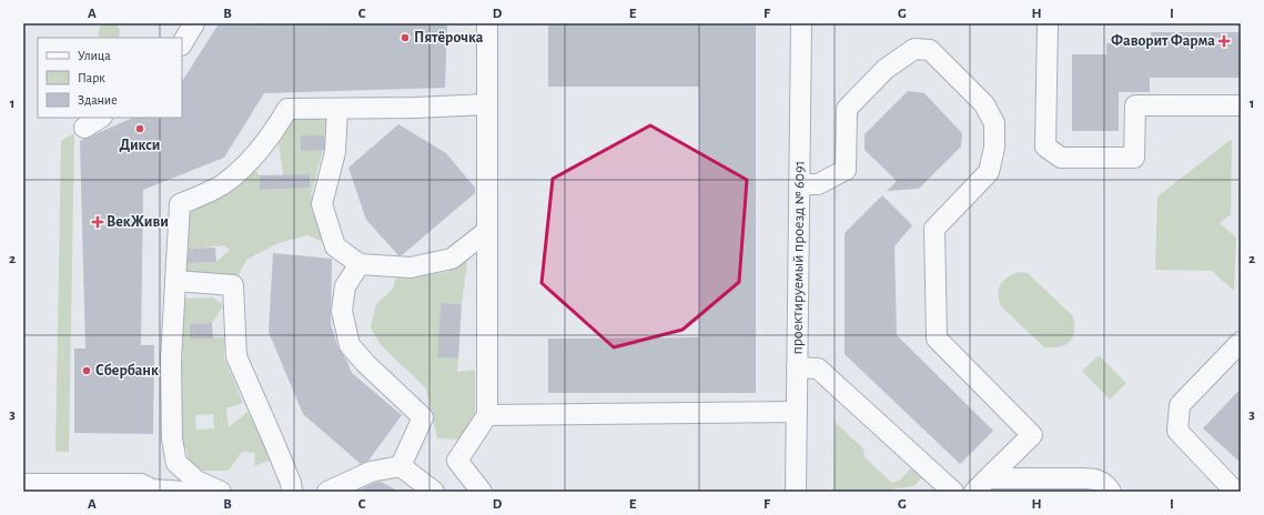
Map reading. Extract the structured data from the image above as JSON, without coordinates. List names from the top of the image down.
{
  "streets": {
    "street": ["проектируемый проезд № 6091"]
  },
  "places": {
    "other": ["Пятёрочка", "Дикси", "Сбербанк"],
    "health": ["Фаворит Фарма", "ВекЖиви"]
  },
  "legend": ["Улица", "Парк", "Здание"],
  "grid": {
    "columns": [
      "A",
      "B",
      "C",
      "D",
      "E",
      "F",
      "G",
      "H",
      "I"
    ],
    "rows": ["1", "2", "3"]
  }
}
